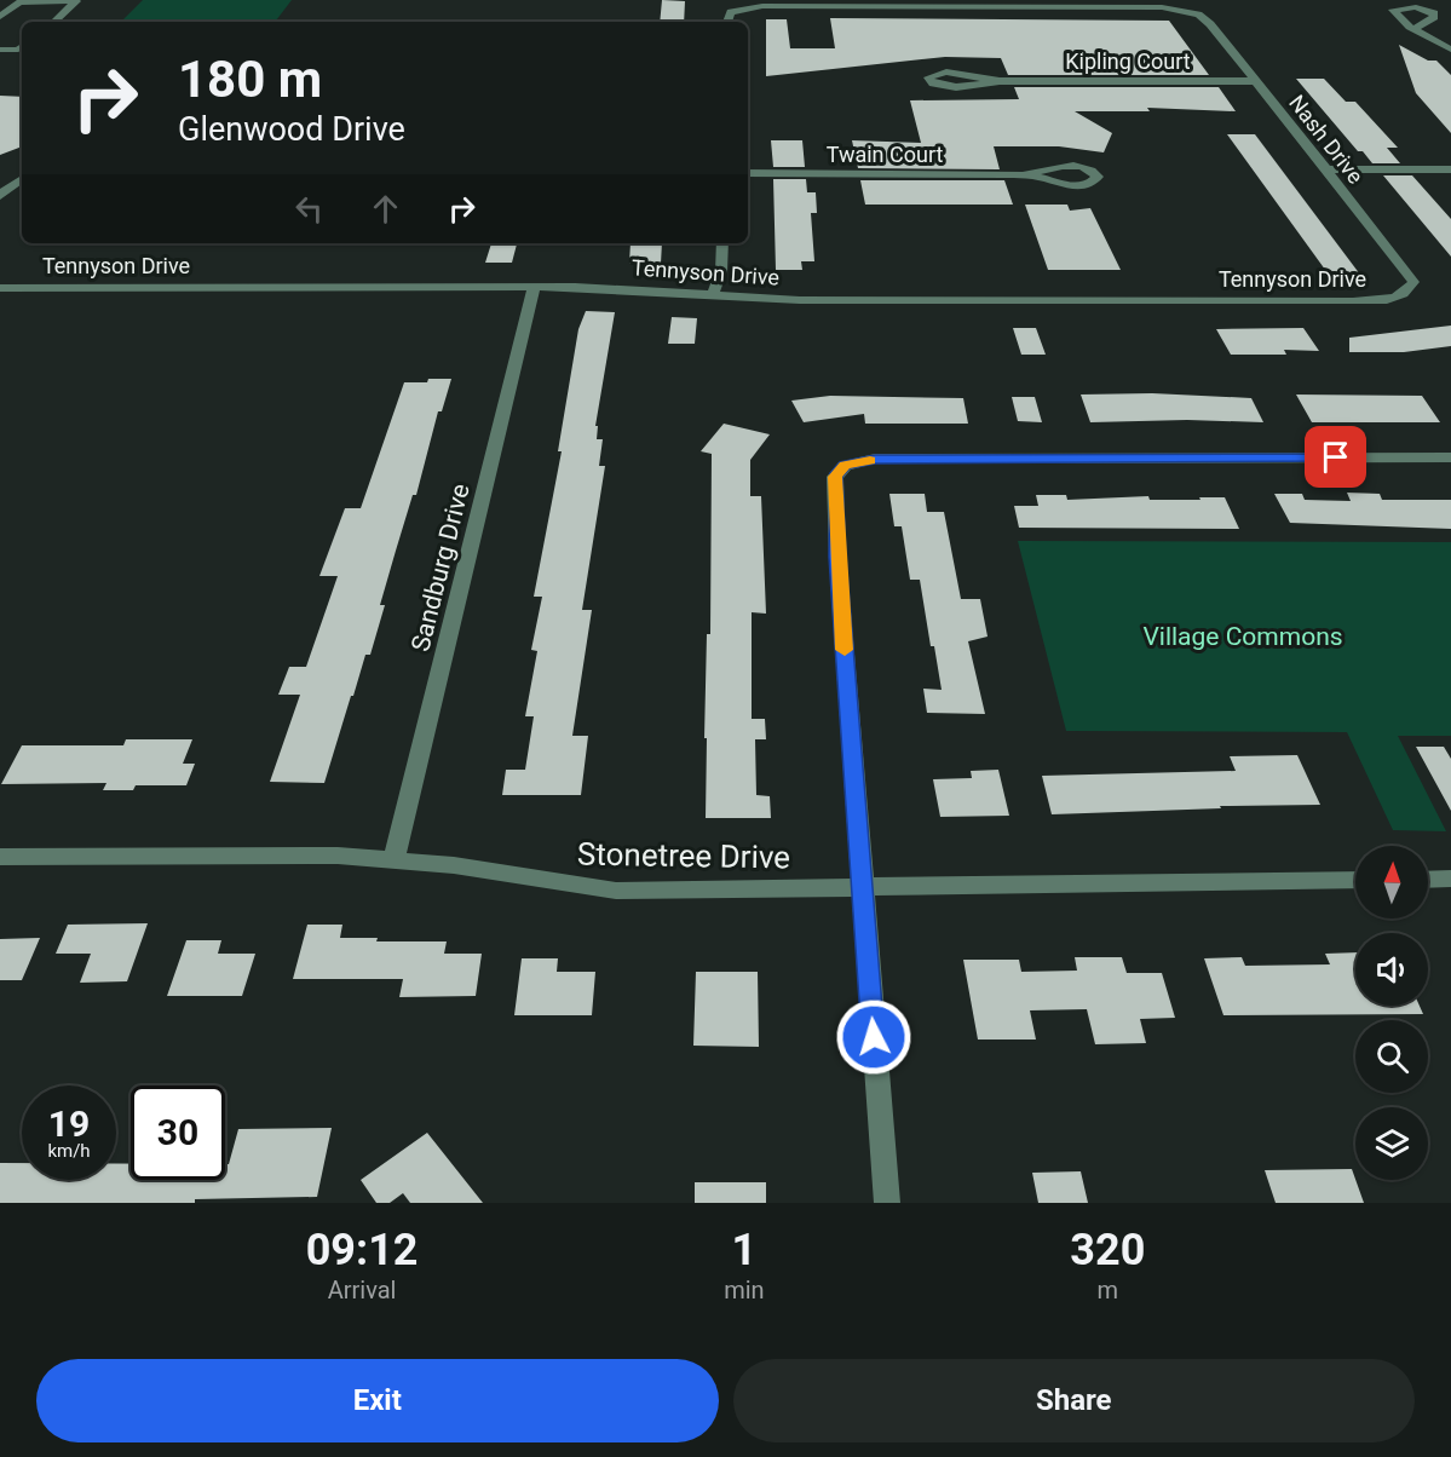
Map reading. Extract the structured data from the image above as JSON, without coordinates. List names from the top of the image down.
{
  "streets": {
    "street": [
      "Kipling Court",
      "Nash Drive",
      "Twain Court",
      "Tennyson Drive",
      "Sandburg Drive",
      "Stonetree Drive"
    ]
  },
  "crossings": [
    ["Kipling Court", "Nash Drive"],
    ["Nash Drive", "Tennyson Drive"],
    ["Tennyson Drive", "Sandburg Drive"],
    ["Sandburg Drive", "Stonetree Drive"]
  ],
  "parks": ["Village Commons"],
  "north": "top",
  "page": {
    "turn": ["180 m", "Glenwood Drive"],
    "speed": "19 km/h",
    "limit": "30",
    "eta": [
      "09:12",
      "Arrival",
      "1",
      "min",
      "320",
      "m"
    ],
    "buttons": ["Exit", "Share"]
  }
}
